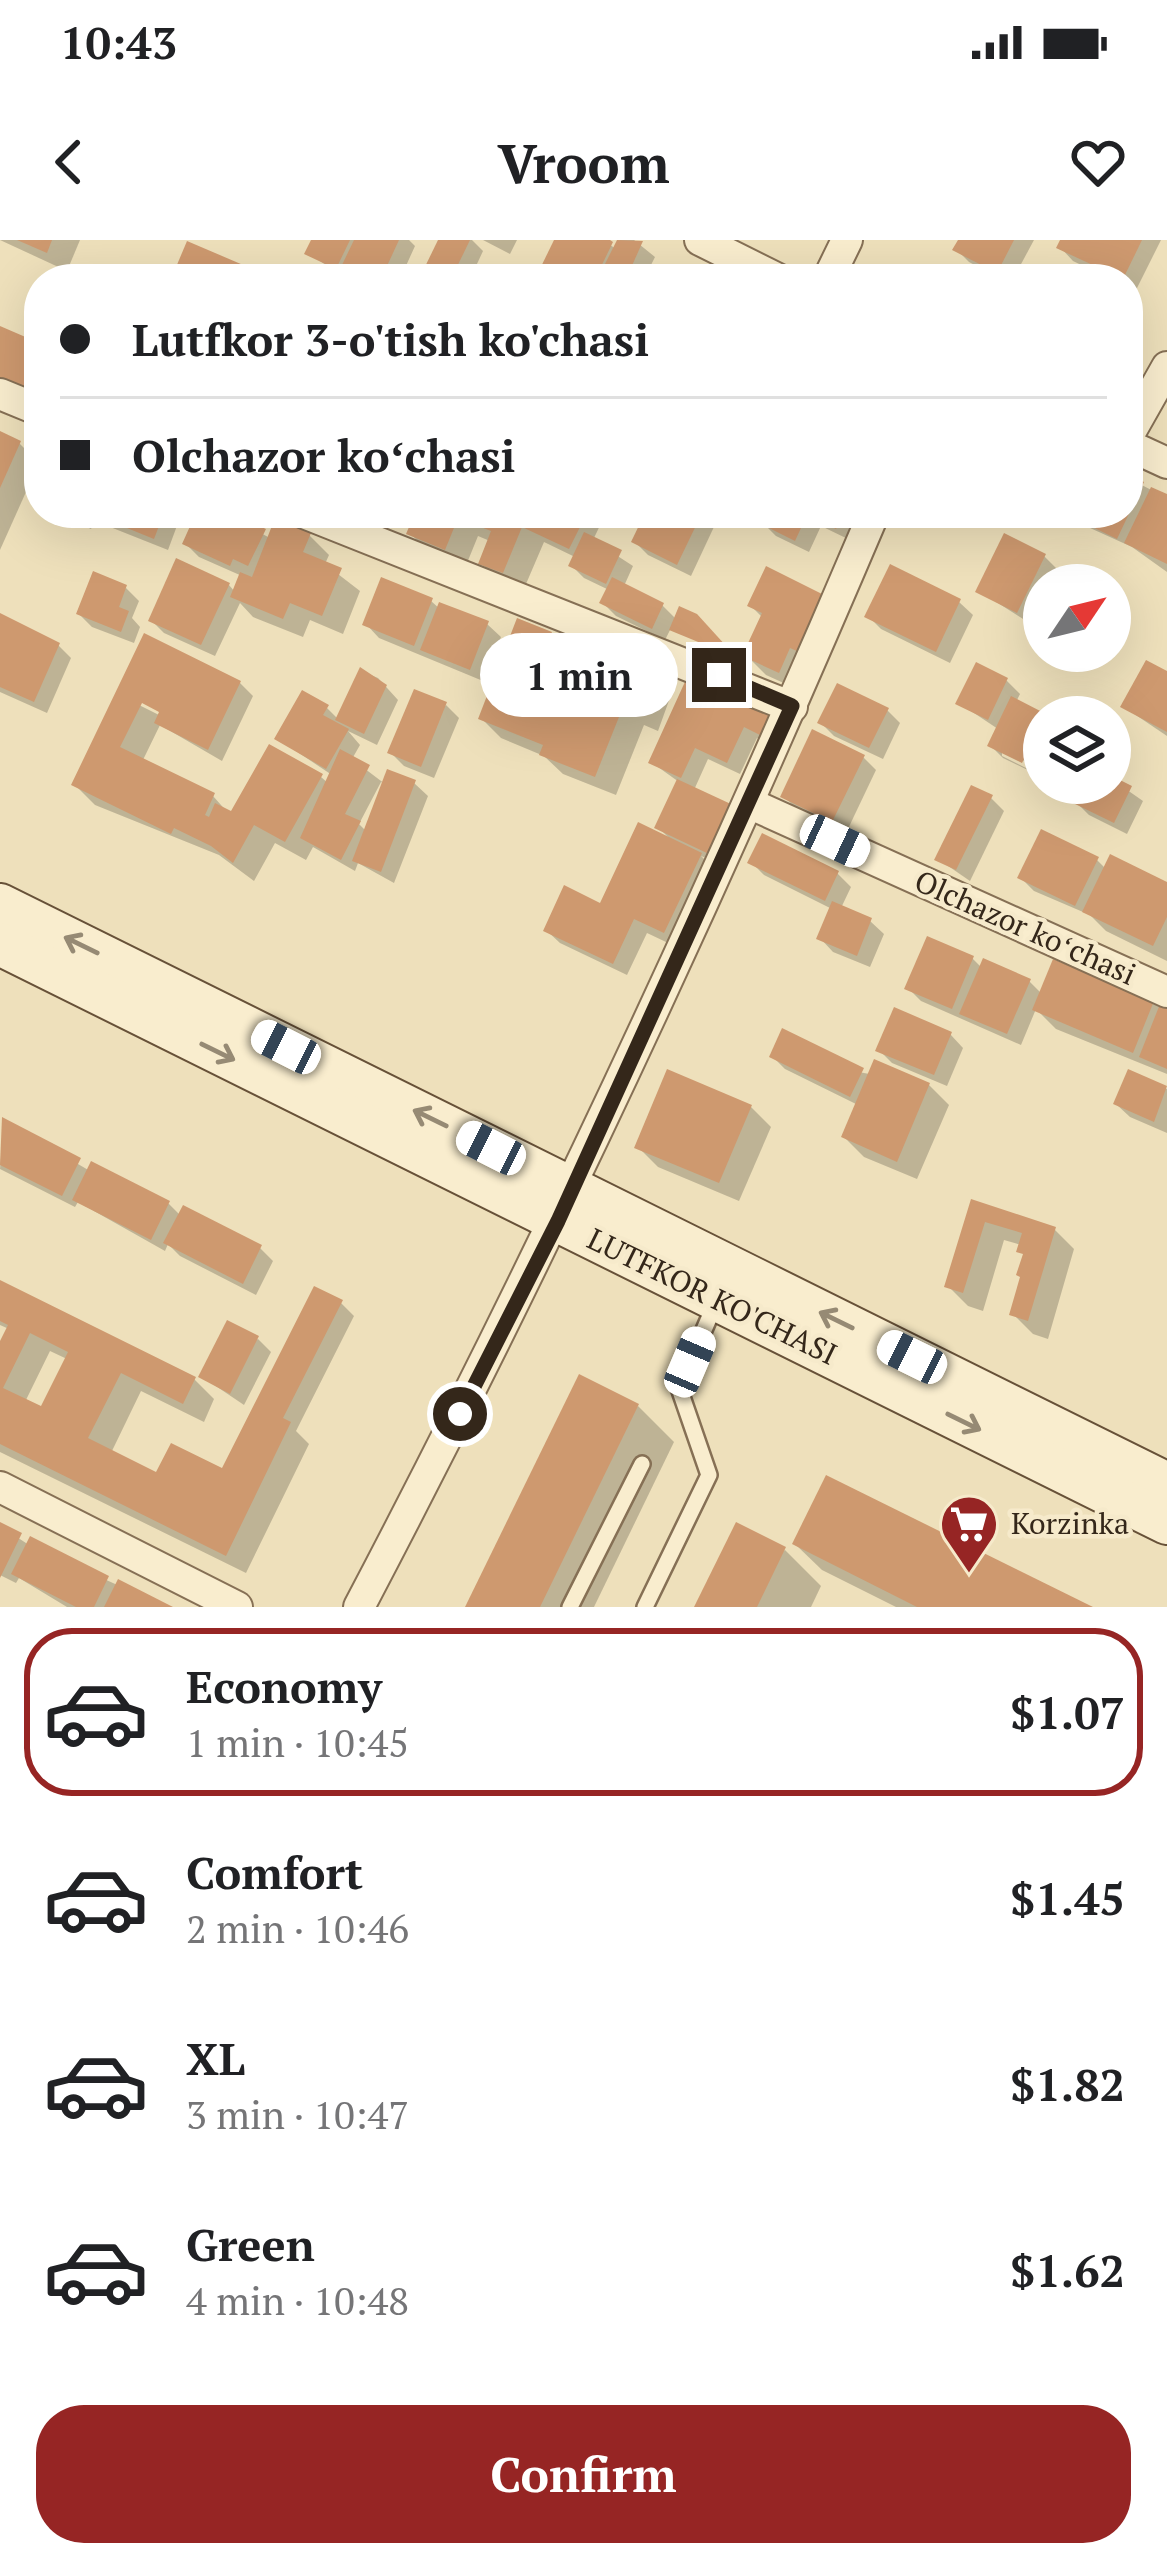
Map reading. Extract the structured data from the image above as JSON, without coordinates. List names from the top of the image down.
{
  "streets": {
    "main road": ["LUTFKOR KO'CHASI"],
    "street": ["Olchazor koʻchasi"]
  },
  "places": {
    "supermarket": ["Korzinka"]
  },
  "north": "top right",
  "page": {
    "status": "10:43",
    "header": "Vroom",
    "banner": ["Lutfkor 3-o'tish ko'chasi", "Olchazor koʻchasi"],
    "bubble": "1 min",
    "list": [
      {
        "name": "Economy",
        "note": "1 min · 10:45",
        "value": "$1.07"
      },
      {
        "name": "Comfort",
        "note": "2 min · 10:46",
        "value": "$1.45"
      },
      {
        "name": "XL",
        "note": "3 min · 10:47",
        "value": "$1.82"
      },
      {
        "name": "Green",
        "note": "4 min · 10:48",
        "value": "$1.62"
      }
    ],
    "buttons": "Confirm"
  }
}
